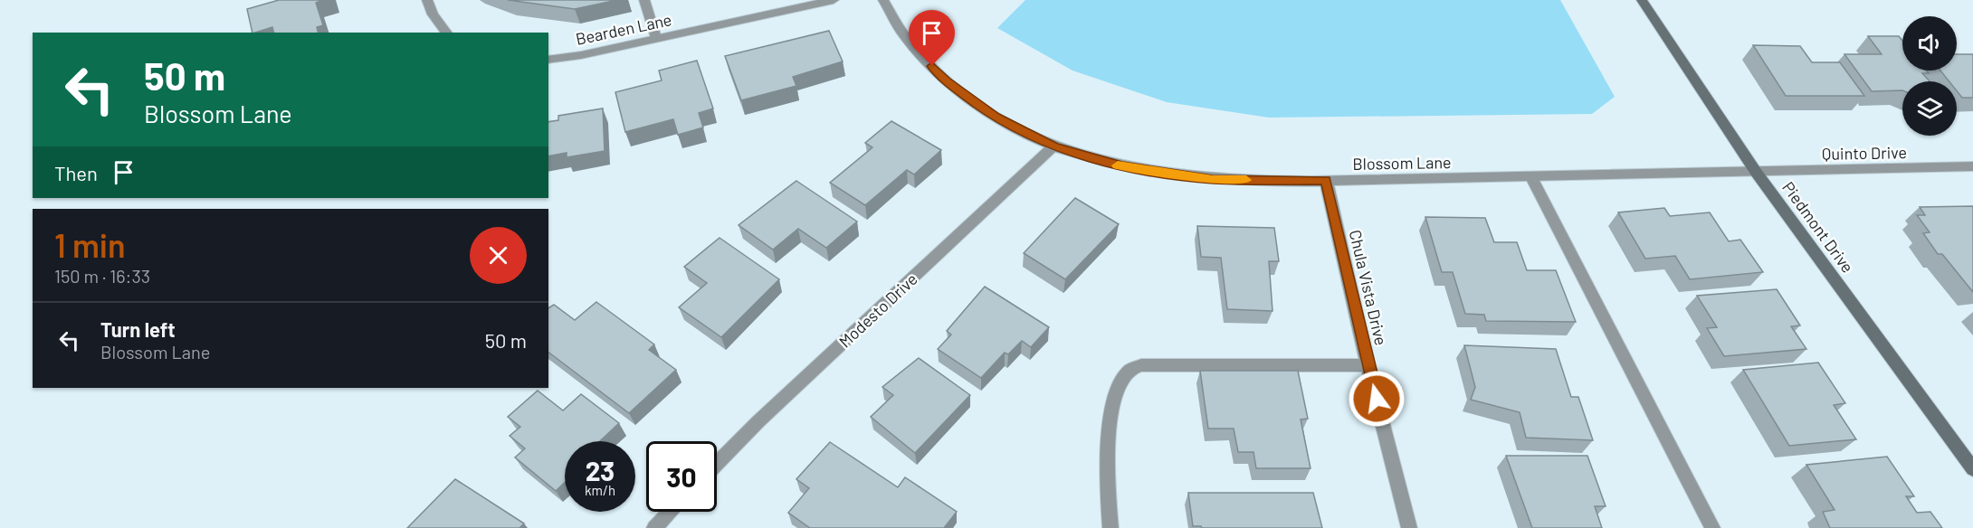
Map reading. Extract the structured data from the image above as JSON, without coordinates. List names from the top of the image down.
{
  "streets": {
    "street": [
      "Bearden Lane",
      "Quinto Drive",
      "Blossom Lane",
      "Piedmont Drive",
      "Chula Vista Drive",
      "Modesto Drive"
    ]
  },
  "crossings": [
    ["Quinto Drive", "Blossom Lane"],
    ["Quinto Drive", "Piedmont Drive"],
    ["Blossom Lane", "Piedmont Drive"],
    ["Blossom Lane", "Chula Vista Drive"],
    ["Blossom Lane", "Modesto Drive"]
  ],
  "page": {
    "turn": ["50 m", "Blossom Lane"],
    "then": "Then",
    "heading": ["1 min", "150 m · 16:33"],
    "list": [
      {
        "name": "Turn left",
        "note": "Blossom Lane",
        "value": "50 m"
      }
    ],
    "speed": "23 km/h",
    "limit": "30"
  }
}
